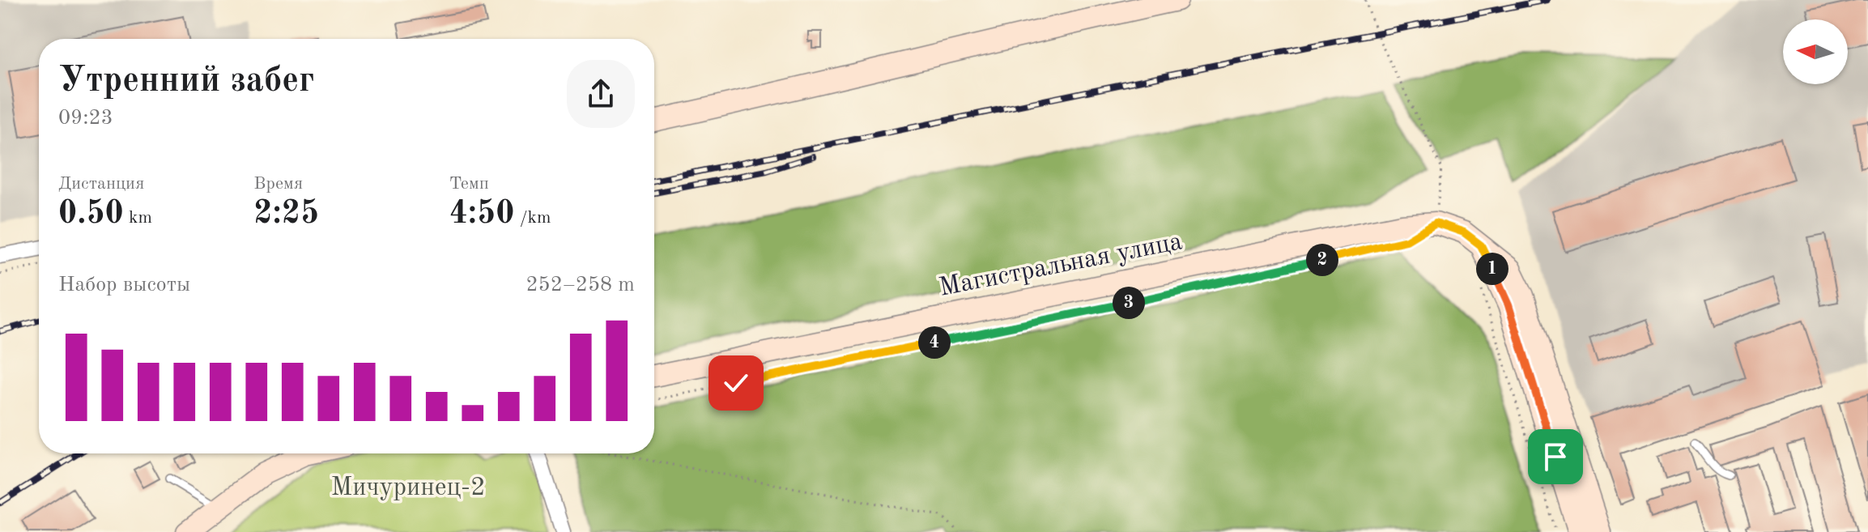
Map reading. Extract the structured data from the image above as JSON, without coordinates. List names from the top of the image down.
{
  "streets": {
    "street": ["Магистральная улица"]
  },
  "parks": ["Мичуринец-2"],
  "north": "left",
  "page": {
    "heading": ["Утренний забег", "09:23"],
    "stats": [
      ["Дистанция", "0.50 km"],
      ["Время", "2:25"],
      ["Темп", "4:50 /km"]
    ],
    "pins": [
      "2",
      "1",
      "3",
      "4"
    ],
    "chart": ["Набор высоты", "252–258 m"]
  }
}
